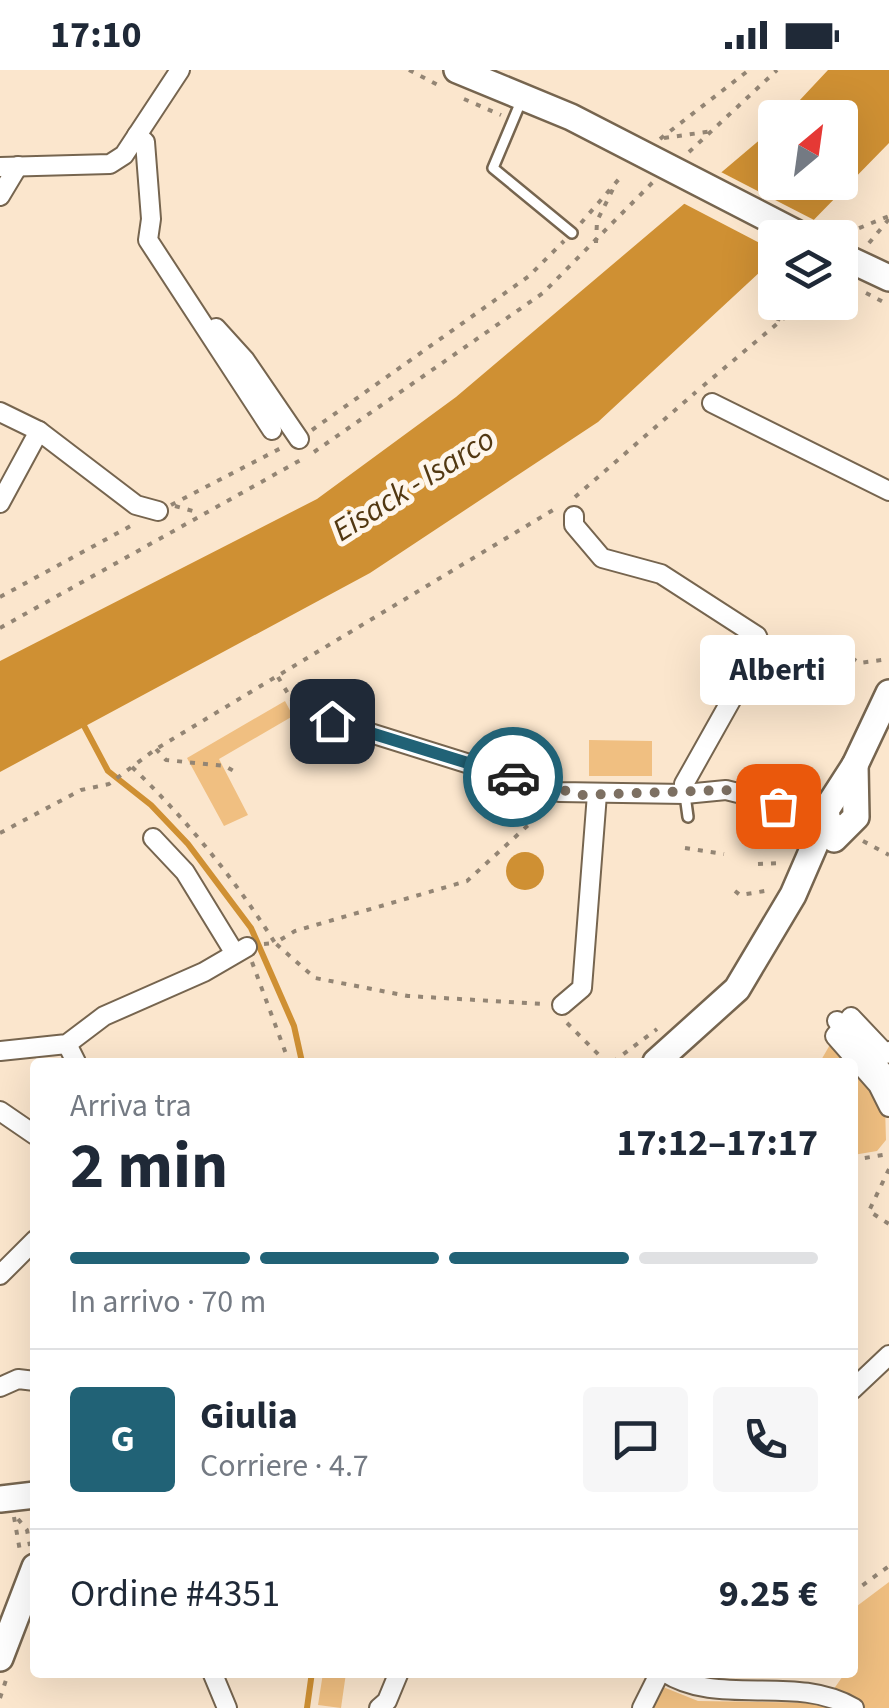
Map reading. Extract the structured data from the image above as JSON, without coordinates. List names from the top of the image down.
{
  "water": ["Eisack - Isarco"],
  "places": ["Alberti"],
  "north": "top right",
  "page": {
    "status": "17:10",
    "bubble": "Alberti",
    "heading": ["2 min", "Arriva tra", "17:12–17:17"],
    "panel": [
      "Giulia",
      "Corriere · 4.7",
      "Ordine #4351",
      "9.25 €"
    ],
    "bar": "In arrivo · 70 m",
    "round": "G"
  }
}
